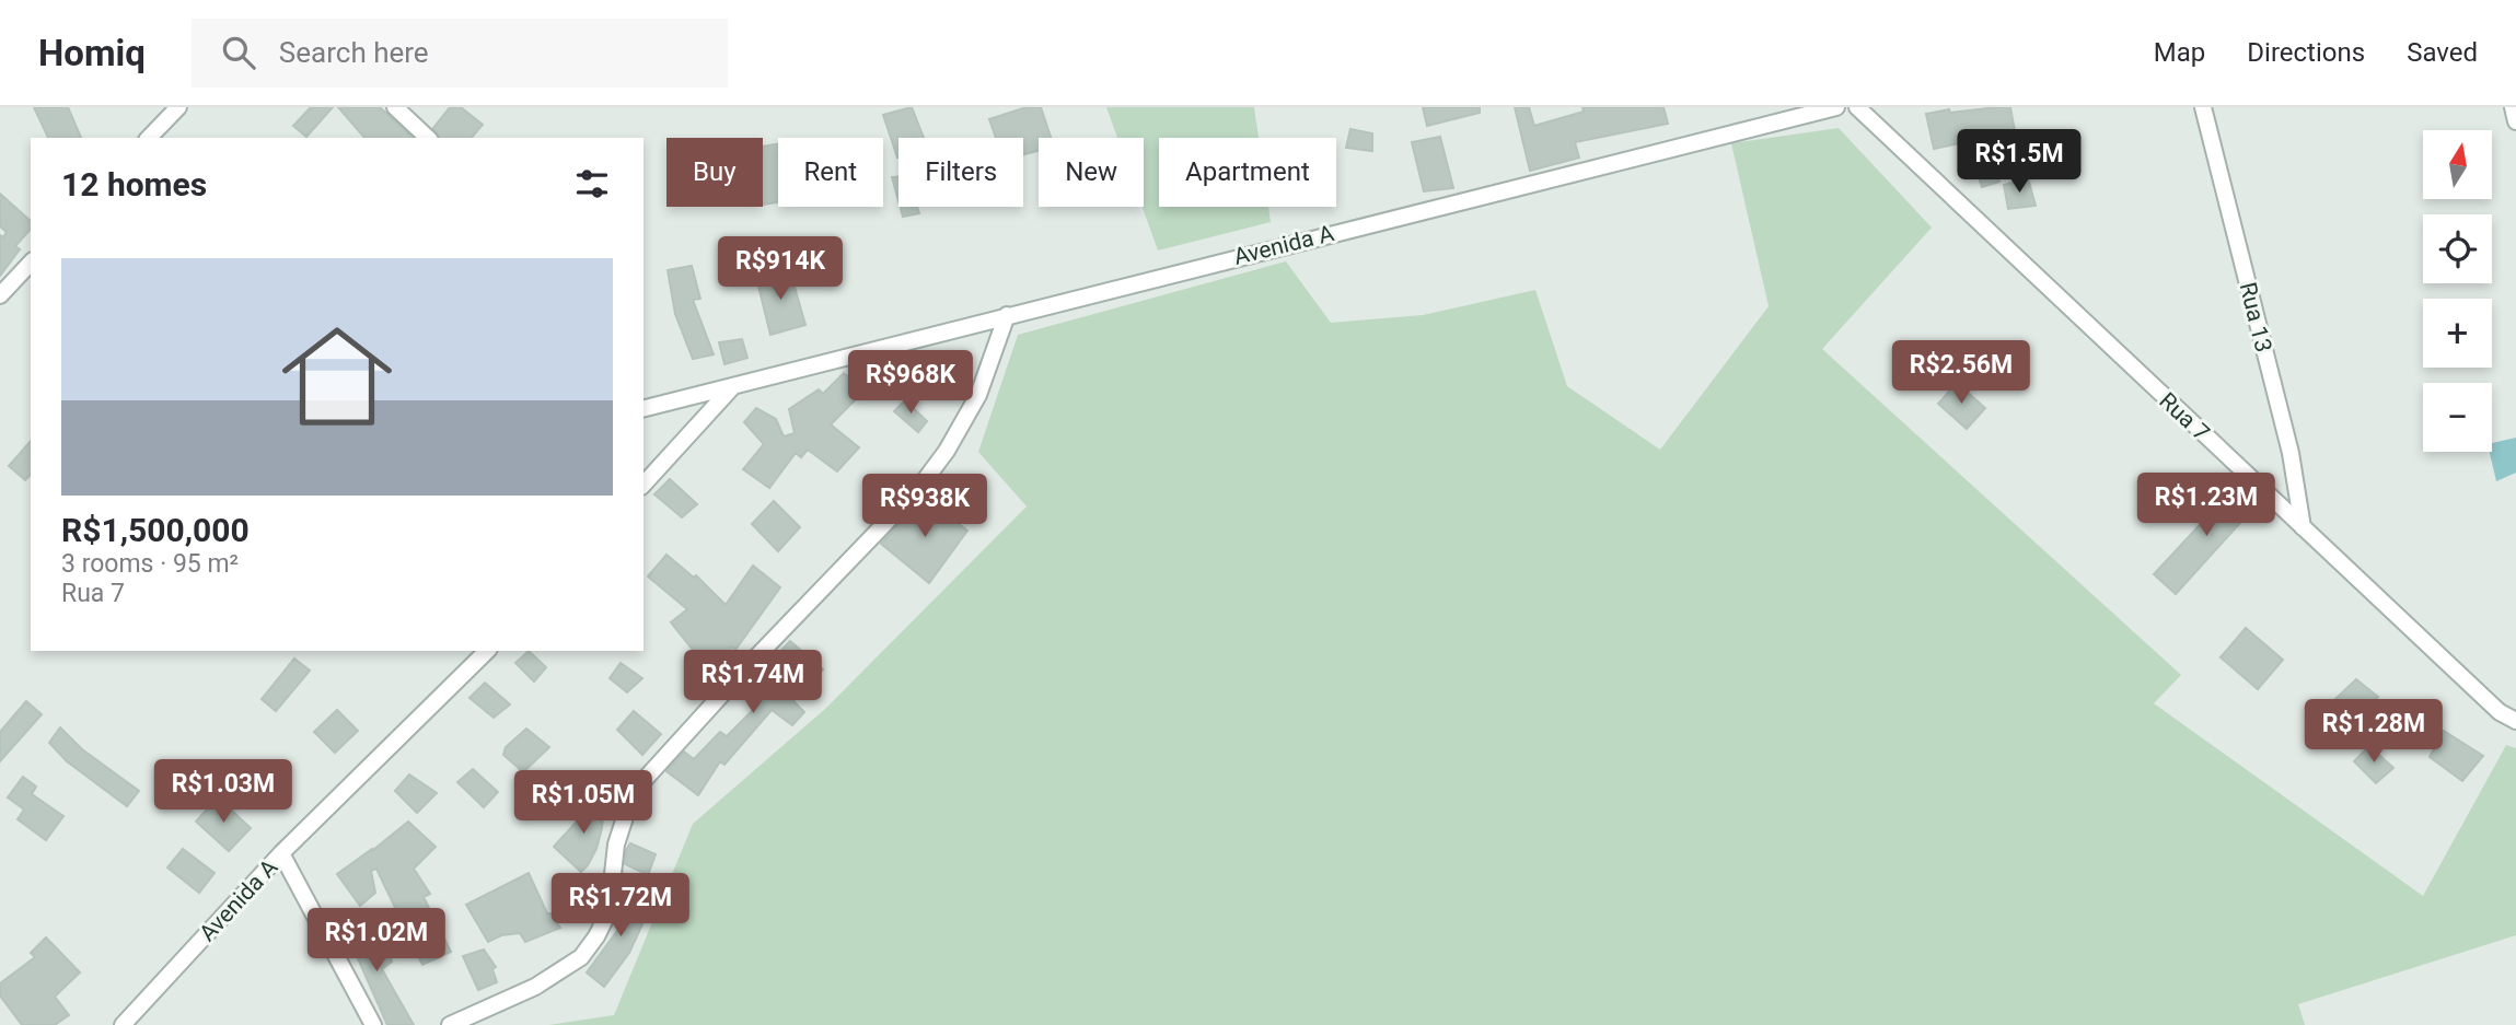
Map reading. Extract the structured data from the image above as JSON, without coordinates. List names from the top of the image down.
{
  "streets": {
    "street": ["Avenida A", "Rua 13", "Rua 7"]
  },
  "crossings": [
    ["Rua 13", "Rua 7"]
  ],
  "north": "top",
  "page": {
    "header": "Homiq",
    "search": "Search here",
    "nav": ["Map", "Directions", "Saved"],
    "price": [
      "R$1.5M",
      "R$914K",
      "R$2.56M",
      "R$968K",
      "R$1.23M",
      "R$938K",
      "R$1.74M",
      "R$1.28M",
      "R$1.03M",
      "R$1.05M",
      "R$1.72M",
      "R$1.02M"
    ],
    "map_buttons": ["+", "−"],
    "chip": [
      "Buy",
      "Rent",
      "Filters",
      "New",
      "Apartment"
    ],
    "heading": "12 homes",
    "list": [
      {
        "name": "R$1,500,000",
        "note": "3 rooms · 95 m² · Rua 7"
      }
    ]
  }
}
